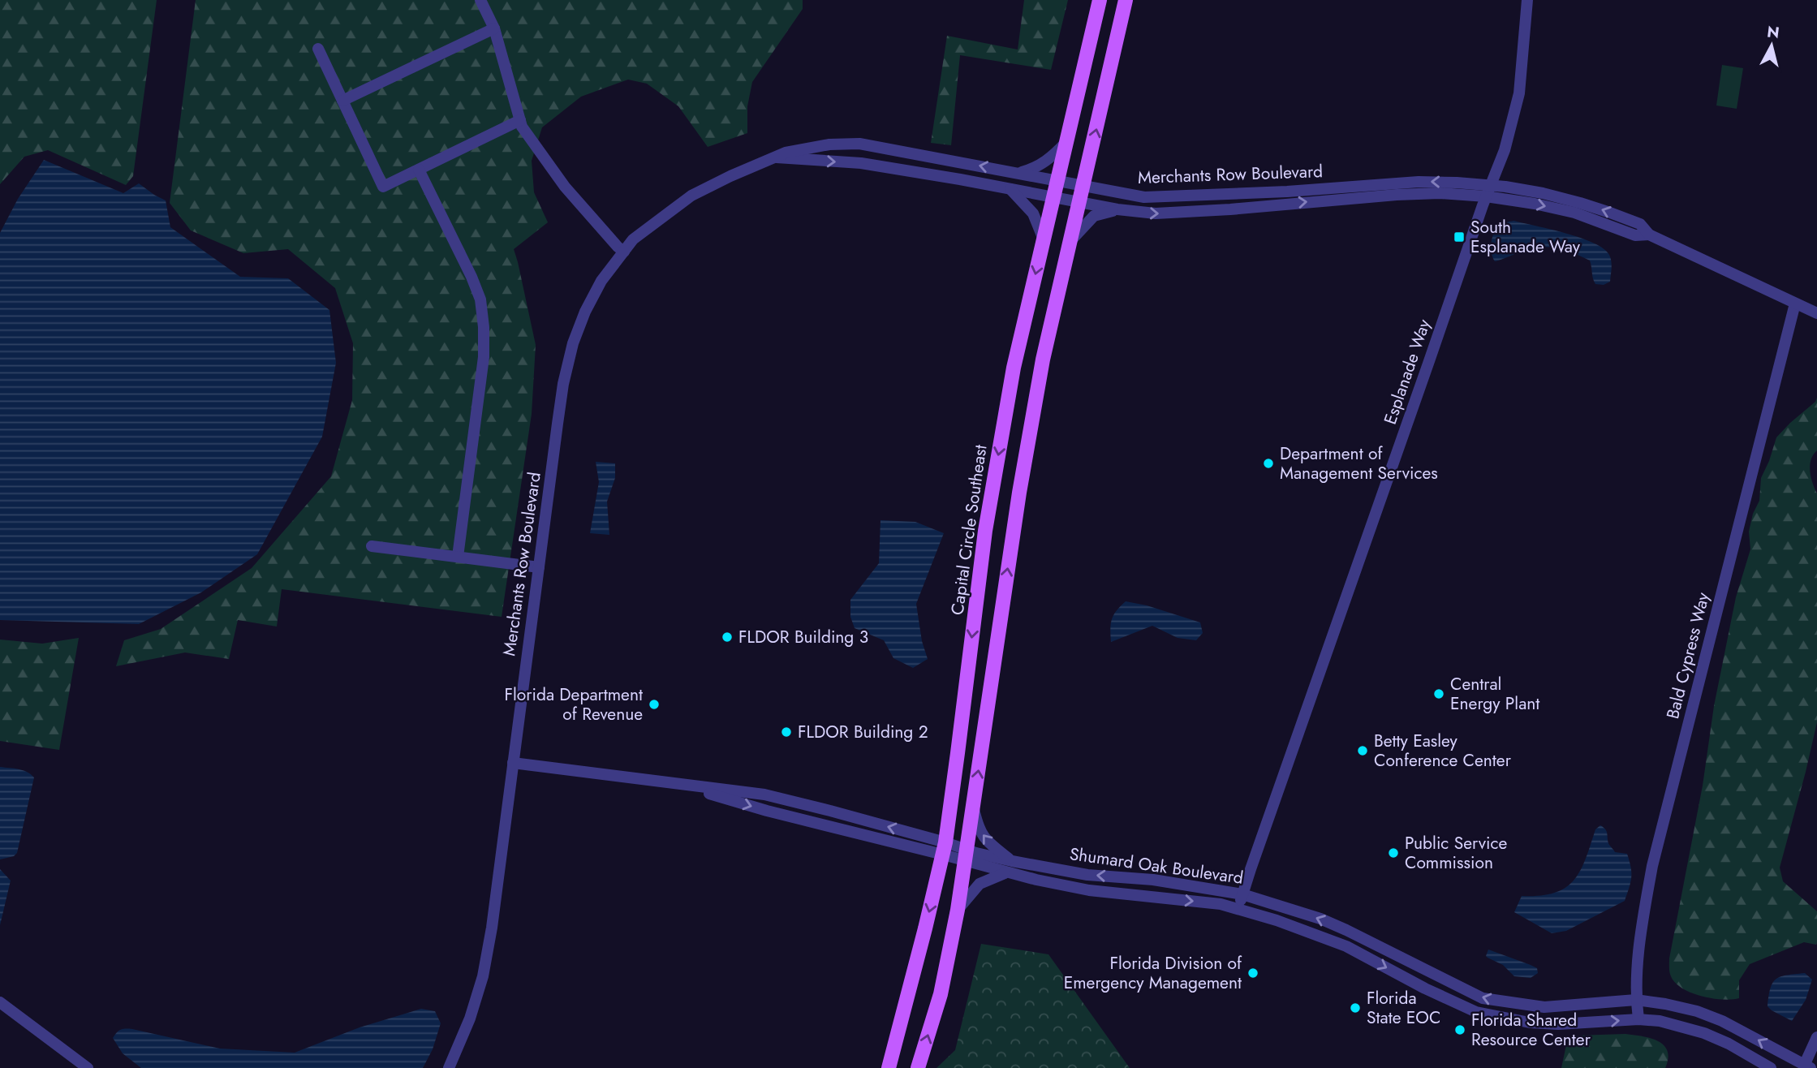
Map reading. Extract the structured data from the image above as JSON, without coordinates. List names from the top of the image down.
{
  "streets": {
    "main road": ["Capital Circle Southeast"],
    "street": [
      "Merchants Row Boulevard",
      "Esplanade Way",
      "Bald Cypress Way",
      "Shumard Oak Boulevard"
    ]
  },
  "crossings": [
    ["Merchants Row Boulevard", "Esplanade Way"],
    ["Merchants Row Boulevard", "Capital Circle Southeast"],
    ["Merchants Row Boulevard", "Bald Cypress Way"],
    ["Merchants Row Boulevard", "Shumard Oak Boulevard"],
    ["Esplanade Way", "Shumard Oak Boulevard"],
    ["Capital Circle Southeast", "Shumard Oak Boulevard"],
    ["Bald Cypress Way", "Shumard Oak Boulevard"]
  ],
  "places": {
    "transit": ["South Esplanade Way"],
    "other": [
      "Department of Management Services",
      "FLDOR Building 3",
      "Central Energy Plant",
      "Florida Department of Revenue",
      "FLDOR Building 2",
      "Betty Easley Conference Center",
      "Public Service Commission",
      "Florida Division of Emergency Management",
      "Florida State EOC",
      "Florida Shared Resource Center"
    ]
  },
  "north": "top"
}
